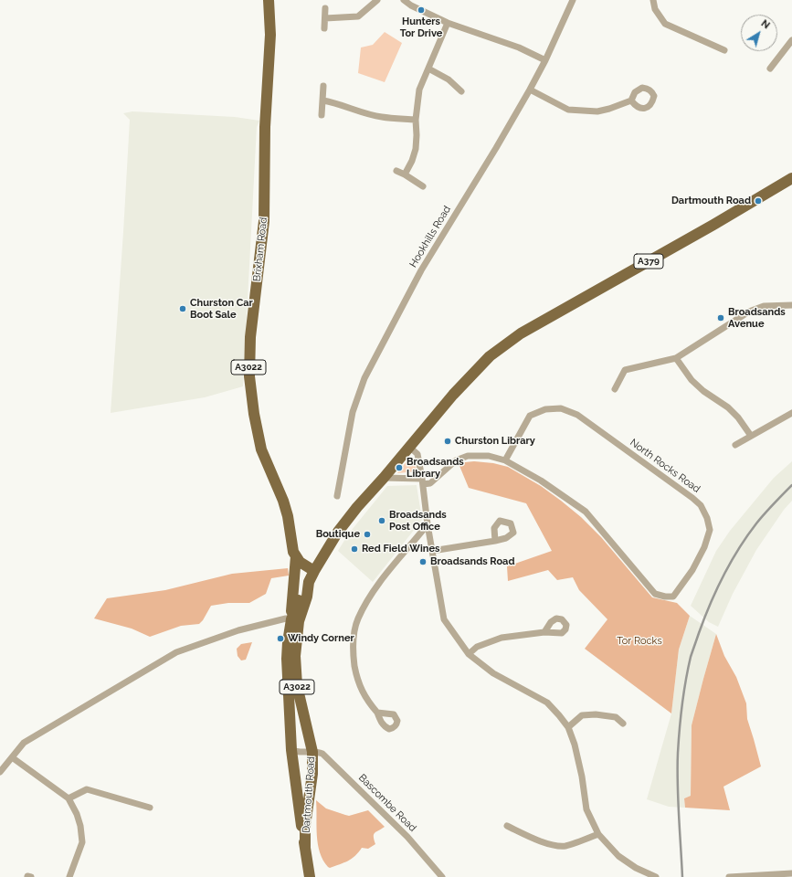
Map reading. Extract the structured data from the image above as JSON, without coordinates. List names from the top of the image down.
{
  "streets": {
    "main road": [
      "Brixham Road",
      "A379",
      "A3022",
      "Dartmouth Road"
    ],
    "street": ["Hookhills Road", "North Rocks Road", "Bascombe Road"]
  },
  "crossings": [
    ["Brixham Road", "Dartmouth Road"],
    ["Dartmouth Road", "Bascombe Road"]
  ],
  "parks": ["Tor Rocks"],
  "places": [
    "Hunters Tor Drive",
    "Dartmouth Road",
    "Churston Car Boot Sale",
    "Broadsands Avenue",
    "Churston Library",
    "Broadsands Library",
    "Broadsands Post Office",
    "Boutique",
    "Red Field Wines",
    "Broadsands Road",
    "Windy Corner"
  ],
  "north": "top right"
}
